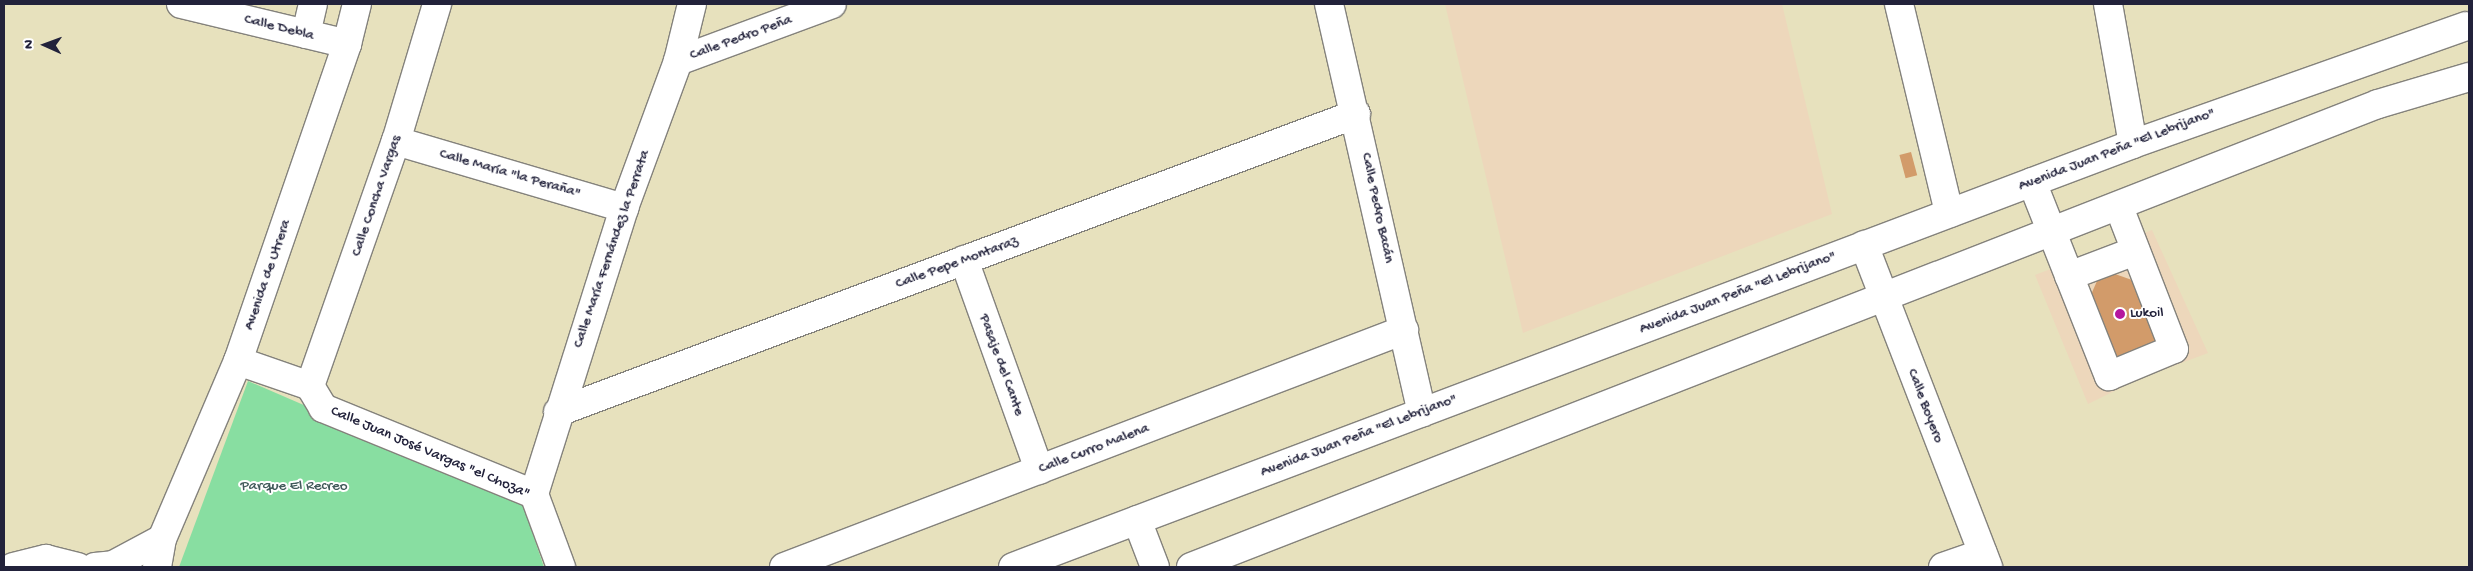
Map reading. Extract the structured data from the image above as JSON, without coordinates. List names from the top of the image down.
{
  "streets": {
    "street": [
      "Calle Debla",
      "Calle Pedro Peña",
      "Avenida Juan Peña \"El Lebrijano\"",
      "Calle María \"la Peraña\"",
      "Calle Concha Vargas",
      "Calle Pedro Bacán",
      "Calle María Fernández la Perrata",
      "Calle Pepe Montaraz",
      "Avenida de Utrera",
      "Pasaje del Cante",
      "Calle Boyero",
      "Calle Curro Malena",
      "Calle Juan José Vargas \"el Choza\""
    ]
  },
  "crossings": [
    ["Calle Debla", "Avenida de Utrera"],
    ["Calle Pedro Peña", "Calle María Fernández la Perrata"],
    ["Avenida Juan Peña \"El Lebrijano\"", "Calle Pedro Bacán"],
    ["Avenida Juan Peña \"El Lebrijano\"", "Calle Boyero"],
    ["Calle María \"la Peraña\"", "Calle Concha Vargas"],
    ["Calle María \"la Peraña\"", "Calle María Fernández la Perrata"],
    ["Calle Concha Vargas", "Calle Juan José Vargas \"el Choza\""],
    ["Calle Pedro Bacán", "Calle Pepe Montaraz"],
    ["Calle Pedro Bacán", "Calle Curro Malena"],
    ["Calle María Fernández la Perrata", "Calle Pepe Montaraz"],
    ["Calle María Fernández la Perrata", "Calle Juan José Vargas \"el Choza\""],
    ["Calle Pepe Montaraz", "Pasaje del Cante"],
    ["Pasaje del Cante", "Calle Curro Malena"]
  ],
  "parks": ["Parque El Recreo"],
  "places": ["Lukoil"],
  "north": "left"
}
